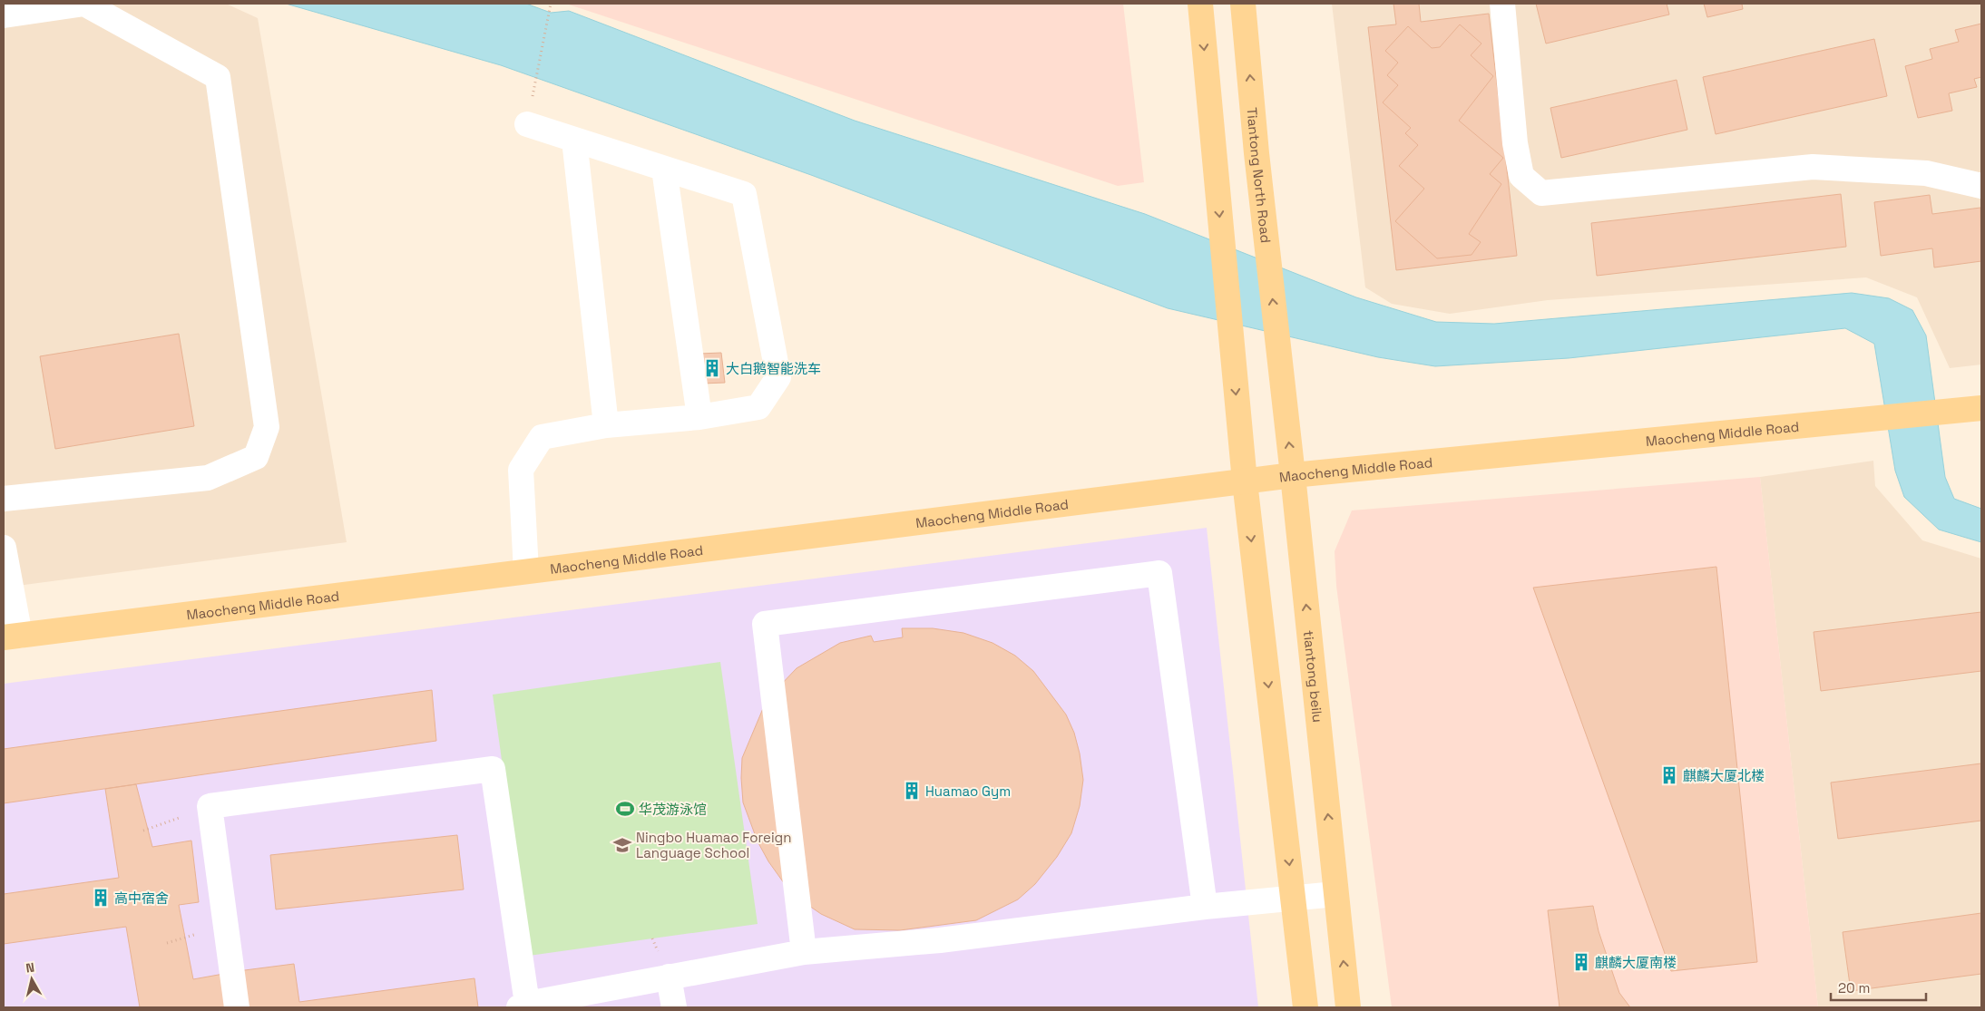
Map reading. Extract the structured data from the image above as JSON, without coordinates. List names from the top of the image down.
{
  "streets": {
    "main road": ["Tiantong North Road", "Maocheng Middle Road", "tiantong beilu"]
  },
  "crossings": [
    ["Tiantong North Road", "tiantong beilu"],
    ["Maocheng Middle Road", "tiantong beilu"]
  ],
  "places": {
    "building": [
      "大白鹅智能洗车",
      "麒麟大厦北楼",
      "Huamao Gym",
      "高中宿舍",
      "麒麟大厦南楼"
    ],
    "sports": ["华茂游泳馆"],
    "school or university": ["Ningbo Huamao Foreign Language School"]
  },
  "scale_bar": "20 m",
  "north": "top"
}
